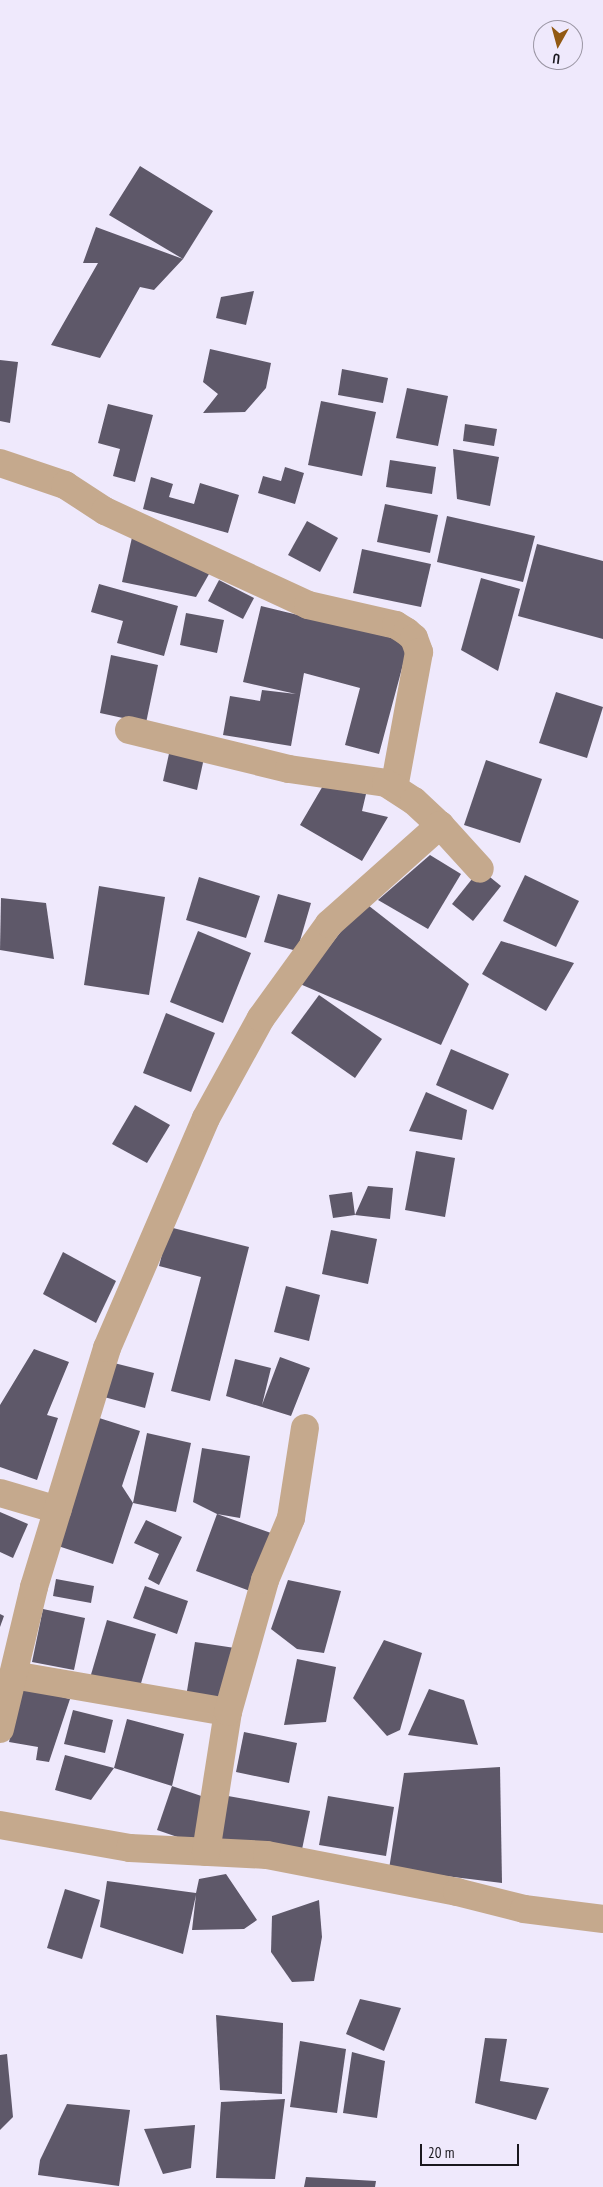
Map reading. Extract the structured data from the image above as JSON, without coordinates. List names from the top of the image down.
{
  "scale_bar": "20 m",
  "north": "bottom"
}
